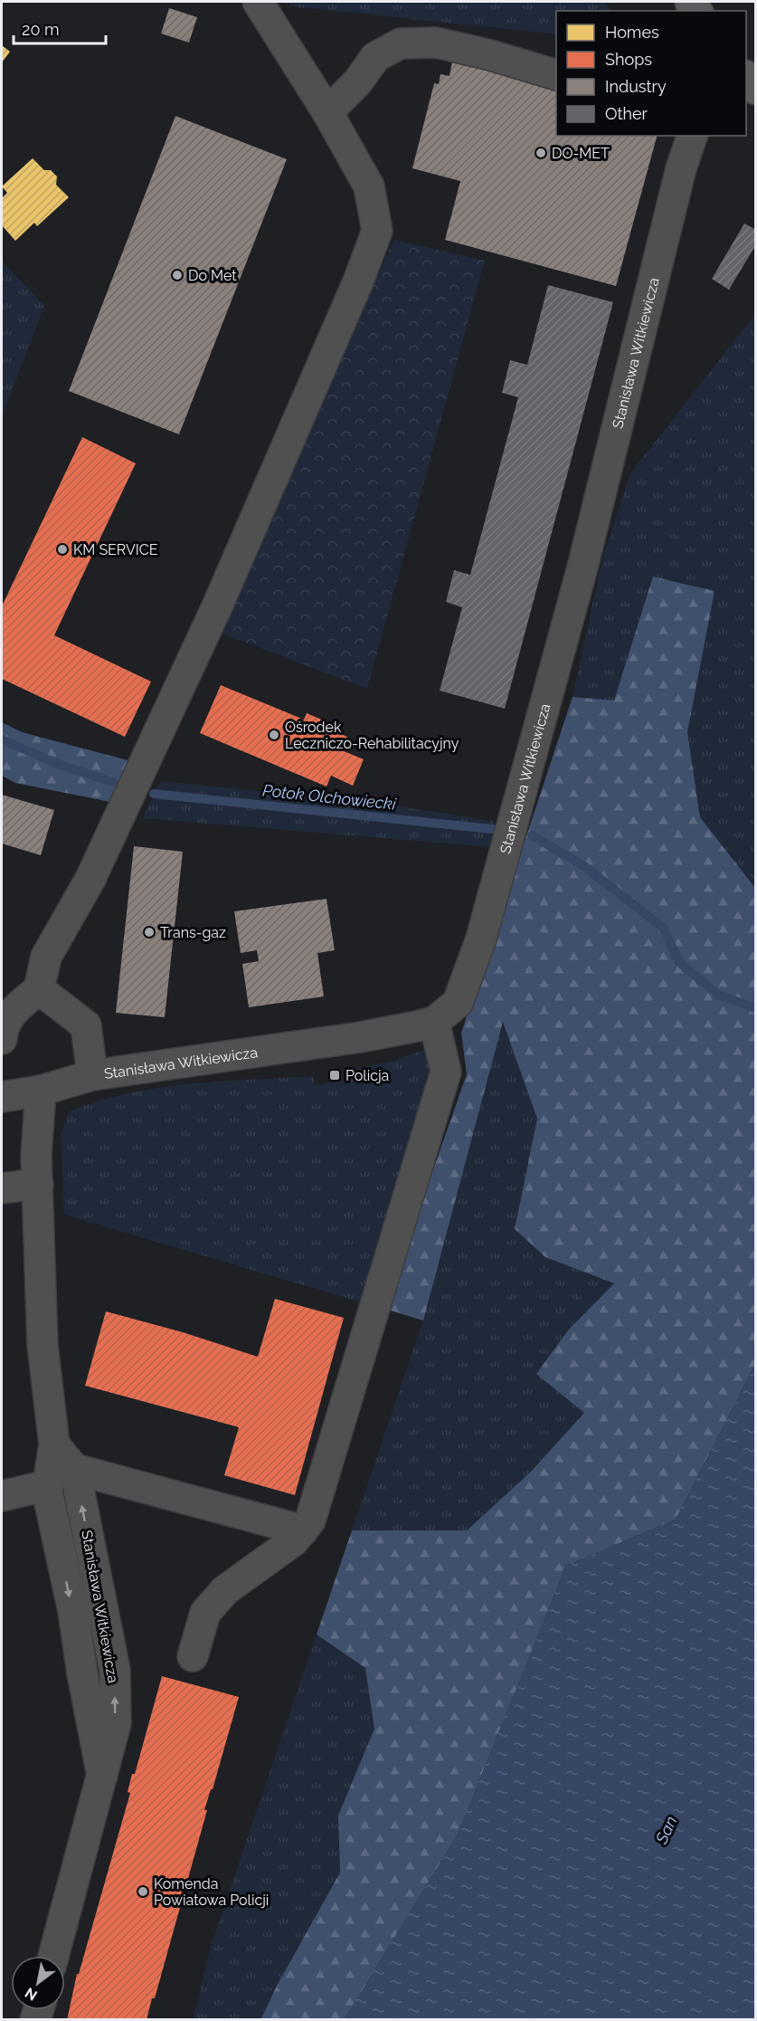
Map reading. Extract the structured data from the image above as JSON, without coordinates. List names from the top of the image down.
{
  "streets": {
    "street": ["Stanisława Witkiewicza"]
  },
  "water": ["Potok Olchowiecki", "San"],
  "places": {
    "other": [
      "DO-MET",
      "Do Met",
      "KM SERVICE",
      "Ośrodek Leczniczo-Rehabilitacyjny",
      "Trans-gaz",
      "Komenda Powiatowa Policji"
    ],
    "transit": ["Policja"]
  },
  "legend": [
    "Homes",
    "Shops",
    "Industry",
    "Other"
  ],
  "scale_bar": "20 m",
  "north": "bottom left"
}
